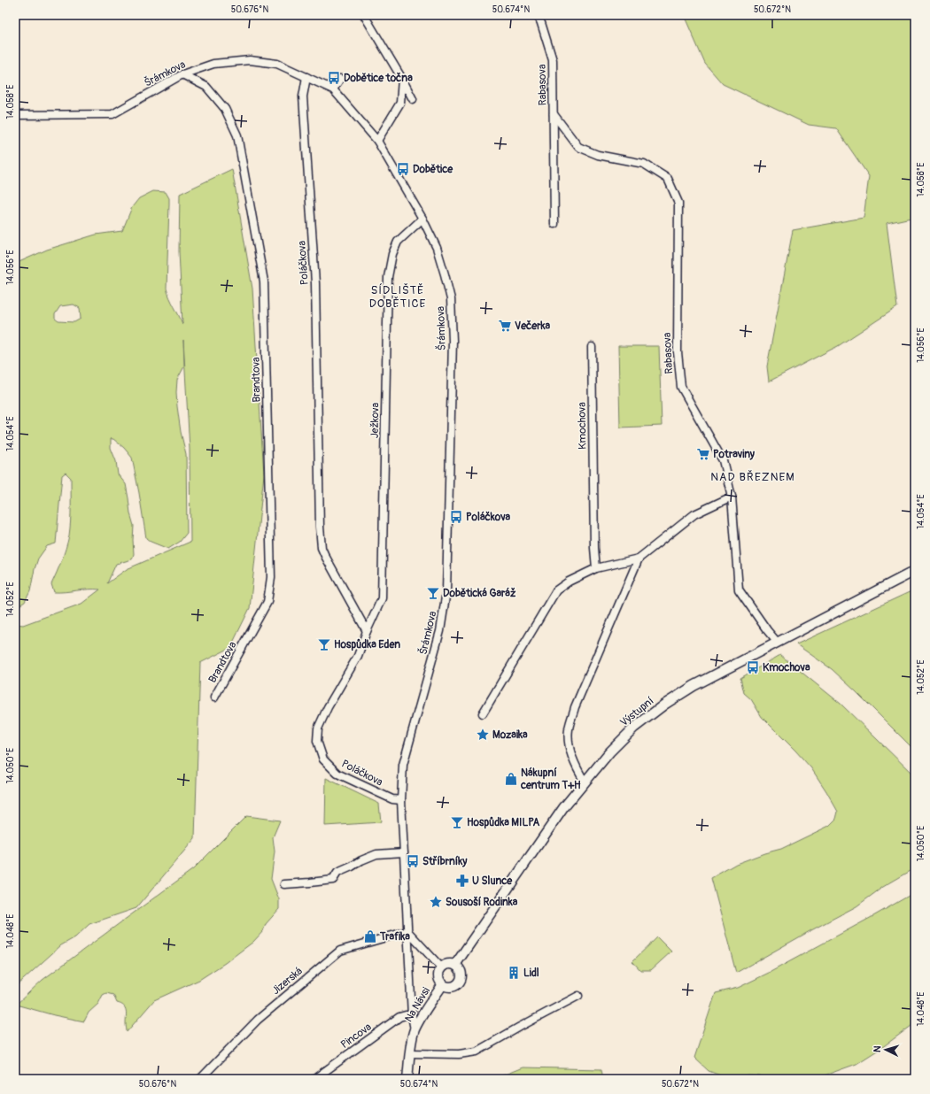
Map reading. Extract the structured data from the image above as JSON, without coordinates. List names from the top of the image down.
{
  "streets": {
    "street": [
      "Šrámkova",
      "Rabasova",
      "Poláčkova",
      "Brandtova",
      "Ježkova",
      "Kmochova",
      "Výstupní",
      "Jizerská",
      "Na Návsi",
      "Pincova"
    ]
  },
  "crossings": [
    ["Šrámkova", "Poláčkova"],
    ["Šrámkova", "Brandtova"],
    ["Šrámkova", "Ježkova"],
    ["Šrámkova", "Jizerská"],
    ["Šrámkova", "Na Návsi"],
    ["Šrámkova", "Pincova"],
    ["Rabasova", "Výstupní"],
    ["Poláčkova", "Ježkova"],
    ["Výstupní", "Na Návsi"]
  ],
  "districts": ["SÍDLIŠTĚ DOBĚTICE", "NAD BŘEZNEM"],
  "places": {
    "bus stop": [
      "Dobětice točna",
      "Dobětice",
      "Poláčkova",
      "Kmochova",
      "Stříbrníky"
    ],
    "supermarket": ["Večerka", "Potraviny"],
    "bar": ["Dobětická Garáž", "Hospůdka Eden", "Hospůdka MILPA"],
    "place": ["Mozaika", "Sousoší Rodinka"],
    "shop": ["Nákupní centrum T+H", "Trafika"],
    "pharmacy": ["U Slunce"],
    "building": ["Lidl"]
  },
  "north": "left",
  "coordinates": [
    "50.676°N",
    "50.674°N",
    "50.672°N",
    "14.058°E",
    "14.056°E",
    "14.054°E",
    "14.052°E",
    "14.050°E",
    "14.048°E"
  ]
}
